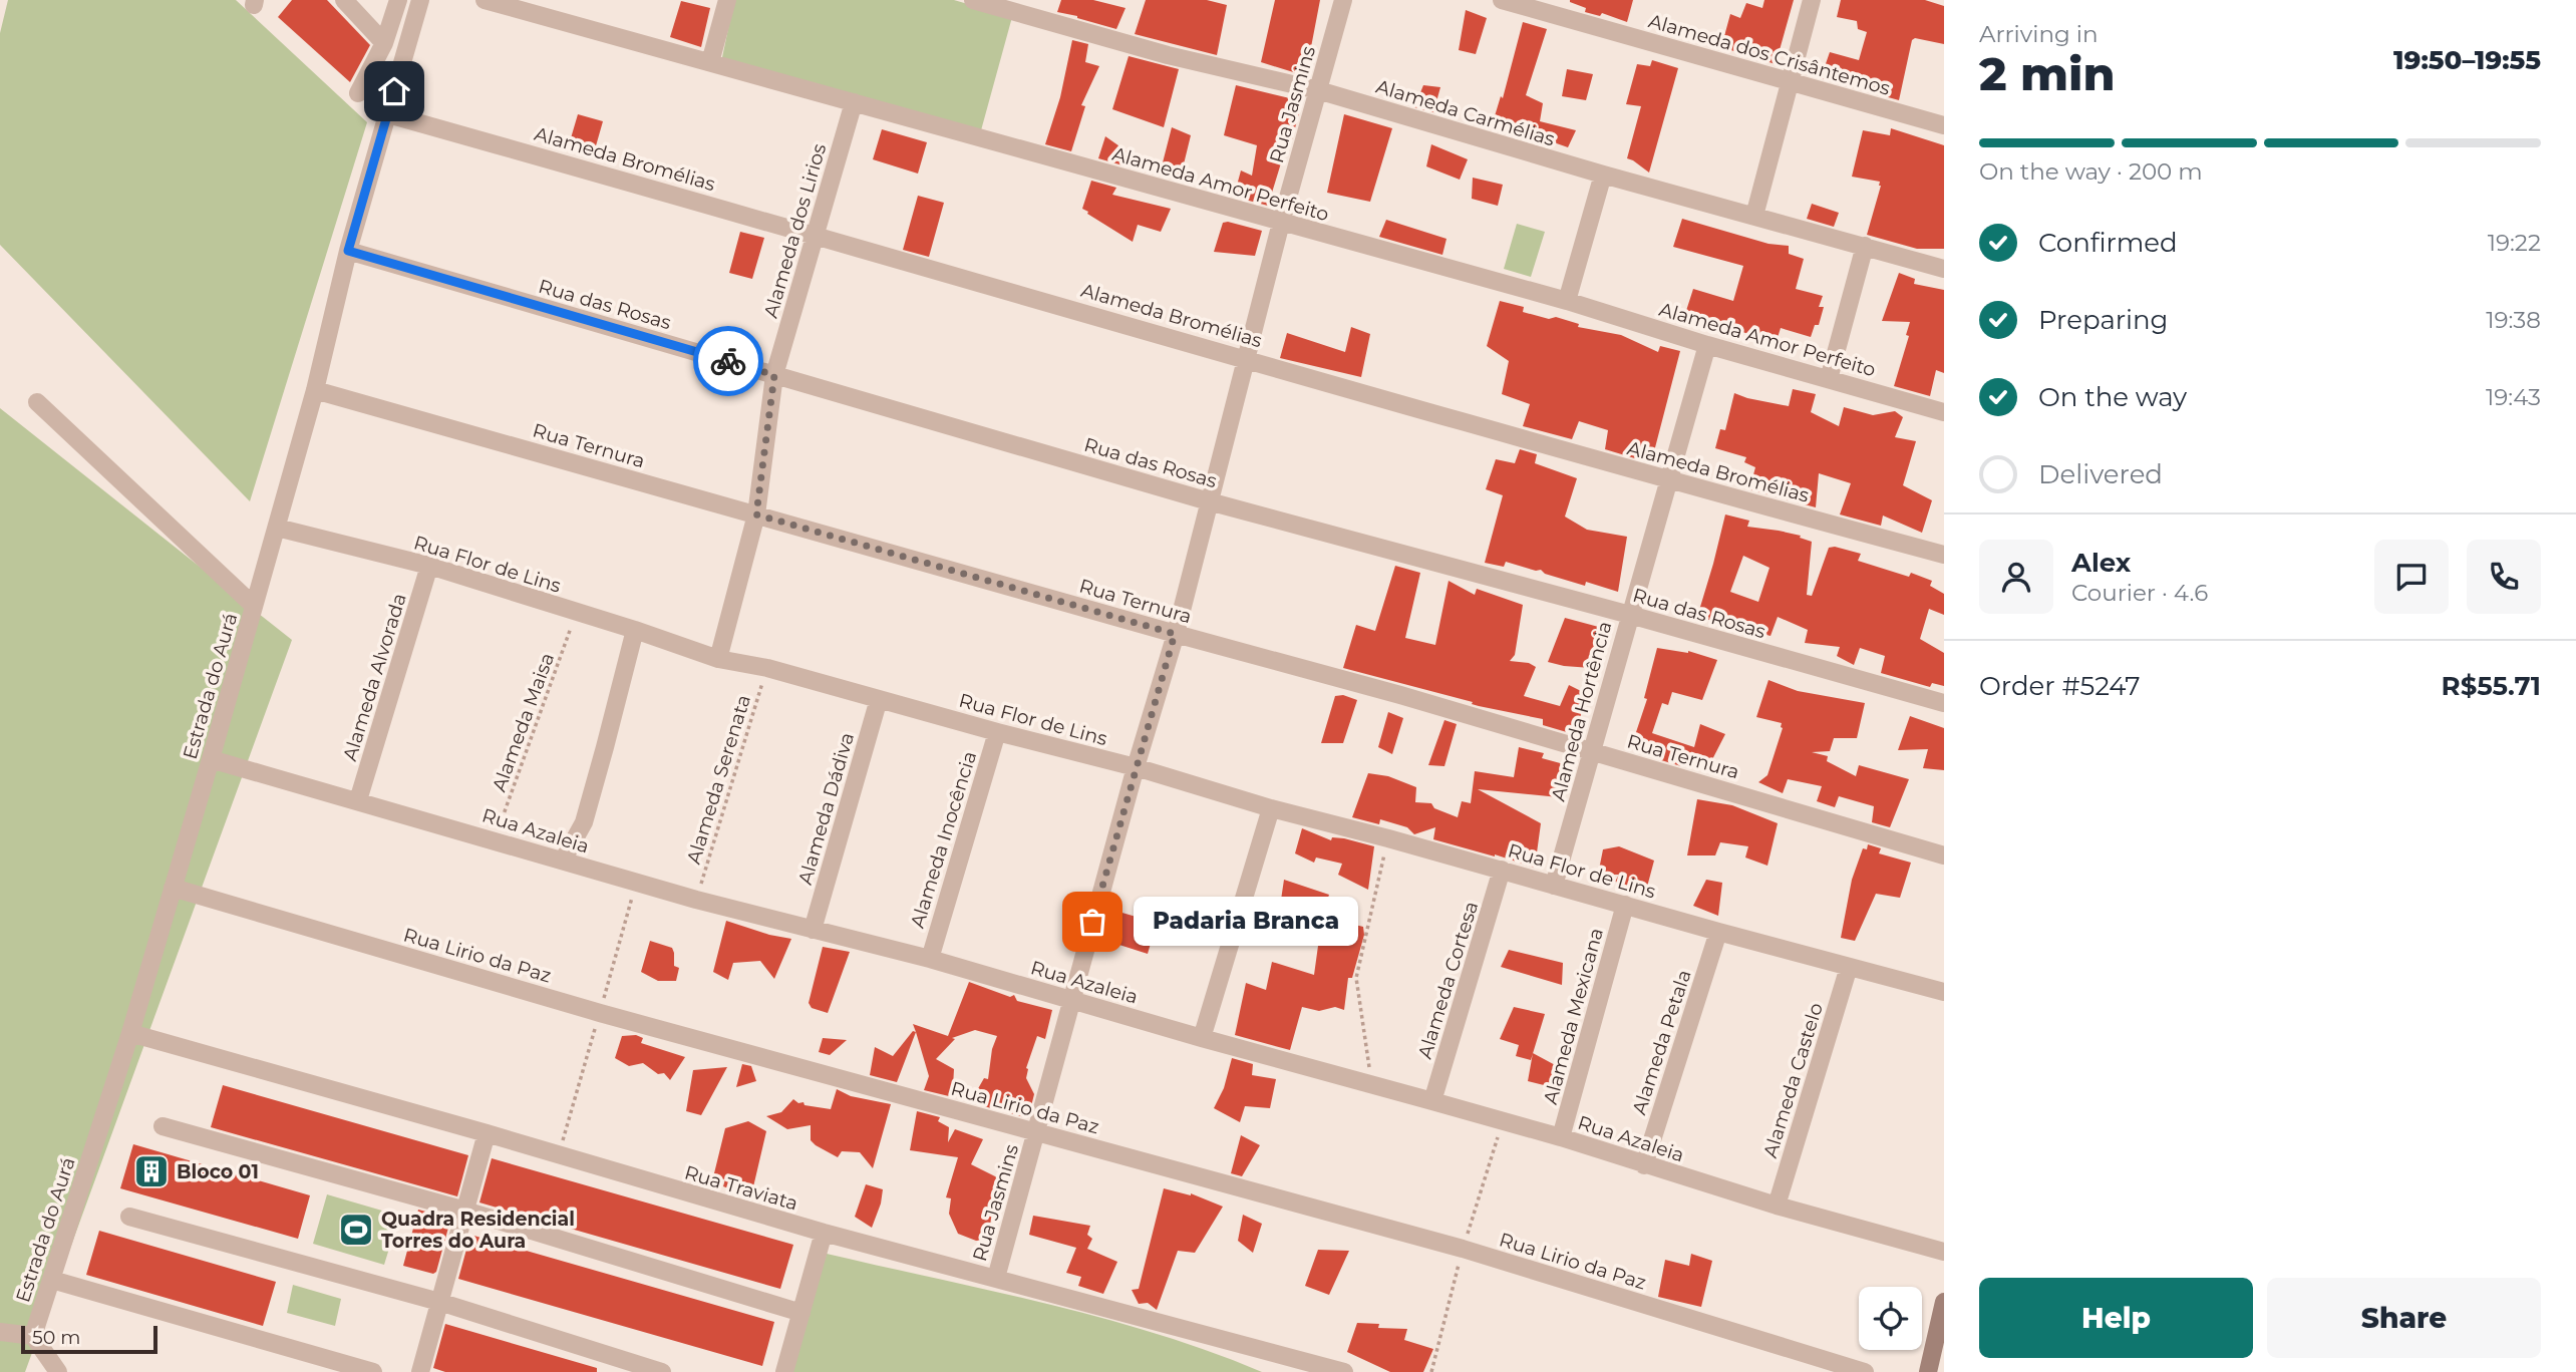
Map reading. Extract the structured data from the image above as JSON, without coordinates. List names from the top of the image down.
{
  "streets": {
    "street": [
      "Alameda dos Crisântemos",
      "Rua Jasmins",
      "Alameda Carmélias",
      "Alameda Bromélias",
      "Alameda Amor Perfeito",
      "Alameda dos Lirios",
      "Rua das Rosas",
      "Rua Ternura",
      "Rua Flor de Lins",
      "Alameda Alvorada",
      "Estrada do Aurá",
      "Alameda Hortência",
      "Alameda Dádiva",
      "Rua Azaleia",
      "Alameda Inocência",
      "Rua Lirio da Paz",
      "Alameda Cortesa",
      "Alameda Mexicana",
      "Alameda Petala",
      "Alameda Castelo",
      "Rua Traviata"
    ],
    "path": ["Alameda Maisa", "Alameda Serenata"]
  },
  "crossings": [
    ["Rua Jasmins", "Alameda Carmélias"],
    ["Rua Jasmins", "Alameda Bromélias"],
    ["Rua Jasmins", "Alameda Amor Perfeito"],
    ["Rua Jasmins", "Rua das Rosas"],
    ["Rua Jasmins", "Rua Ternura"],
    ["Rua Jasmins", "Rua Flor de Lins"],
    ["Rua Jasmins", "Rua Azaleia"],
    ["Rua Jasmins", "Rua Lirio da Paz"],
    ["Rua Jasmins", "Rua Traviata"],
    ["Alameda Bromélias", "Alameda dos Lirios"],
    ["Alameda Bromélias", "Estrada do Aurá"],
    ["Alameda Bromélias", "Alameda Hortência"],
    ["Alameda Amor Perfeito", "Alameda dos Lirios"],
    ["Alameda Amor Perfeito", "Alameda Hortência"],
    ["Alameda dos Lirios", "Rua das Rosas"],
    ["Alameda dos Lirios", "Rua Ternura"],
    ["Alameda dos Lirios", "Rua Flor de Lins"],
    ["Rua das Rosas", "Estrada do Aurá"],
    ["Rua das Rosas", "Alameda Hortência"],
    ["Rua Ternura", "Estrada do Aurá"],
    ["Rua Ternura", "Alameda Hortência"],
    ["Rua Flor de Lins", "Alameda Alvorada"],
    ["Rua Flor de Lins", "Estrada do Aurá"],
    ["Rua Flor de Lins", "Alameda Hortência"],
    ["Rua Flor de Lins", "Alameda Maisa"],
    ["Rua Flor de Lins", "Alameda Serenata"],
    ["Rua Flor de Lins", "Alameda Dádiva"],
    ["Rua Flor de Lins", "Alameda Inocência"],
    ["Rua Flor de Lins", "Alameda Cortesa"],
    ["Rua Flor de Lins", "Alameda Mexicana"],
    ["Rua Flor de Lins", "Alameda Petala"],
    ["Rua Flor de Lins", "Alameda Castelo"],
    ["Alameda Alvorada", "Rua Azaleia"],
    ["Estrada do Aurá", "Rua Azaleia"],
    ["Estrada do Aurá", "Rua Lirio da Paz"],
    ["Estrada do Aurá", "Rua Traviata"],
    ["Alameda Maisa", "Rua Azaleia"],
    ["Alameda Serenata", "Rua Azaleia"],
    ["Alameda Dádiva", "Rua Azaleia"],
    ["Rua Azaleia", "Alameda Inocência"],
    ["Rua Azaleia", "Alameda Cortesa"],
    ["Rua Azaleia", "Alameda Mexicana"],
    ["Rua Azaleia", "Alameda Petala"],
    ["Rua Azaleia", "Alameda Castelo"]
  ],
  "places": {
    "other": ["Padaria Branca"],
    "building": ["Bloco 01"],
    "sports": ["Quadra Residencial Torres do Aura"]
  },
  "scale_bar": "50 m",
  "page": {
    "heading": ["2 min", "Arriving in", "19:50–19:55"],
    "panel": [
      "Alex",
      "Courier · 4.6",
      "Order #5247",
      "R$55.71"
    ],
    "bar": "On the way · 200 m",
    "list": [
      ["Confirmed", "19:22"],
      ["Preparing", "19:38"],
      ["On the way", "19:43"],
      "Delivered"
    ],
    "bubble": "Padaria Branca",
    "buttons": ["Help", "Share"],
    "scale": "50 m"
  }
}
